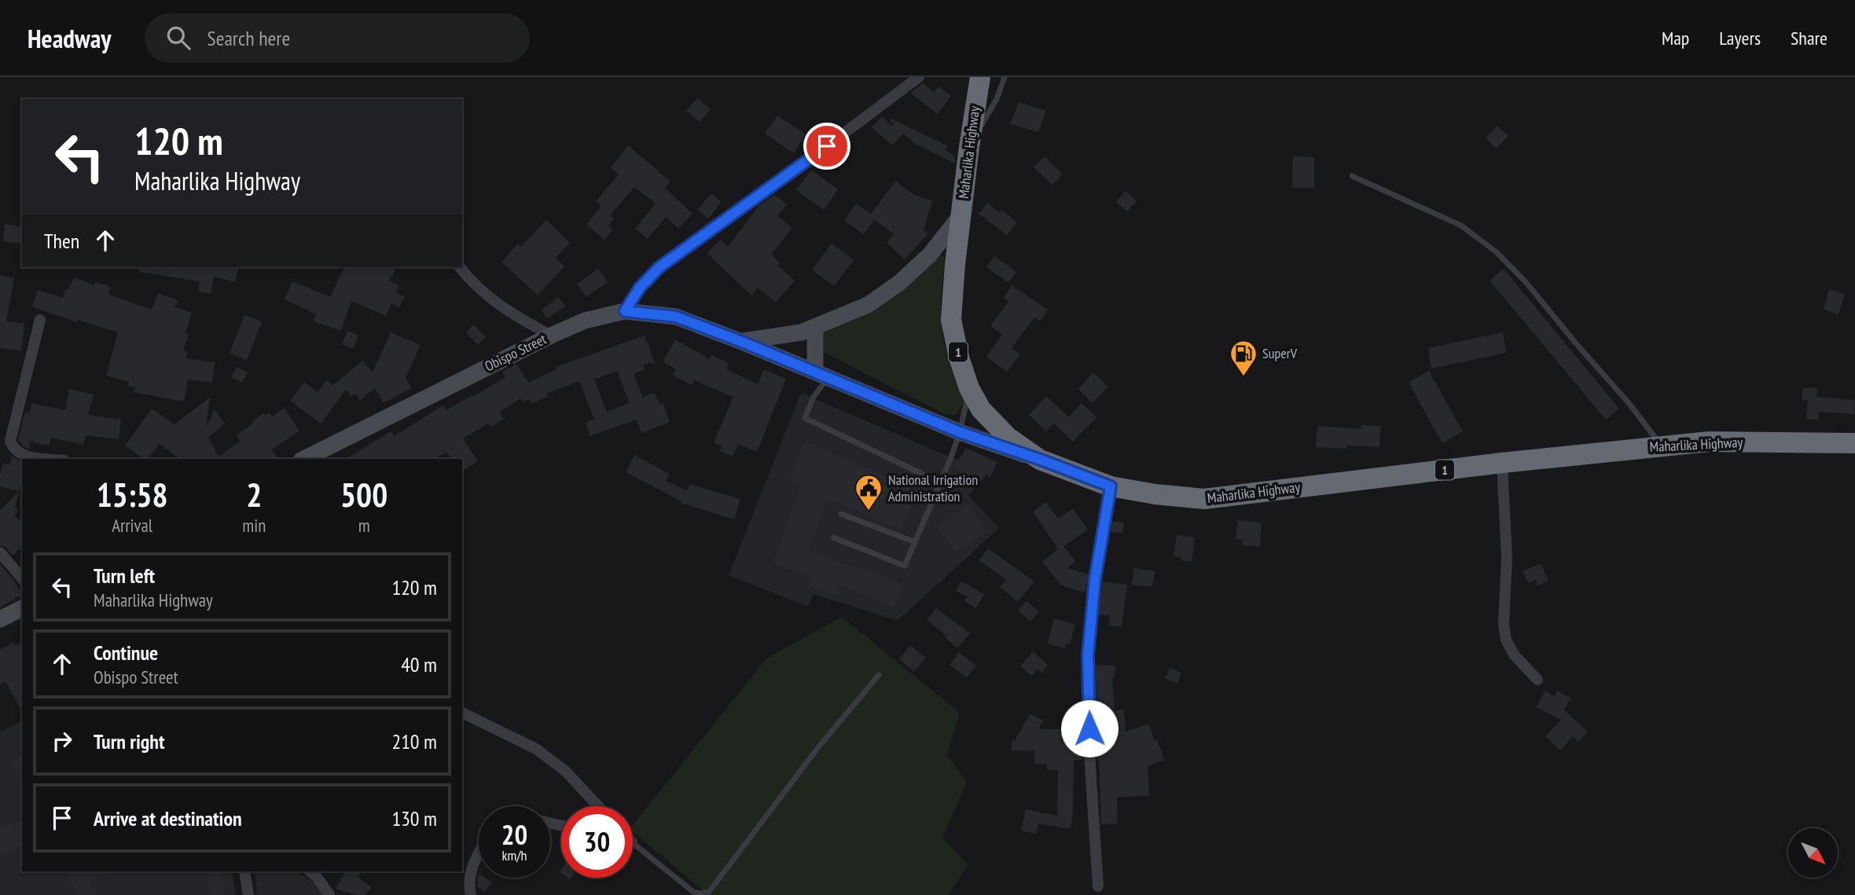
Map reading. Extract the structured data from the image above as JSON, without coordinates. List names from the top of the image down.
{
  "streets": {
    "highway": ["Maharlika Highway", "1"],
    "street": ["Obispo Street"]
  },
  "crossings": [
    ["Maharlika Highway", "Obispo Street"]
  ],
  "places": {
    "fuel station": ["SuperV"],
    "public building": ["National Irrigation Administration"]
  },
  "north": "bottom right",
  "page": {
    "header": "Headway",
    "search": "Search here",
    "nav": ["Map", "Layers", "Share"],
    "turn": ["120 m", "Maharlika Highway"],
    "then": "Then",
    "eta": [
      "15:58",
      "Arrival",
      "2",
      "min",
      "500",
      "m"
    ],
    "list": [
      {
        "name": "Turn left",
        "note": "Maharlika Highway",
        "value": "120 m"
      },
      {
        "name": "Continue",
        "note": "Obispo Street",
        "value": "40 m"
      },
      {
        "name": "Turn right",
        "value": "210 m"
      },
      {
        "name": "Arrive at destination",
        "value": "130 m"
      }
    ],
    "speed": "20 km/h",
    "limit": "30"
  }
}
